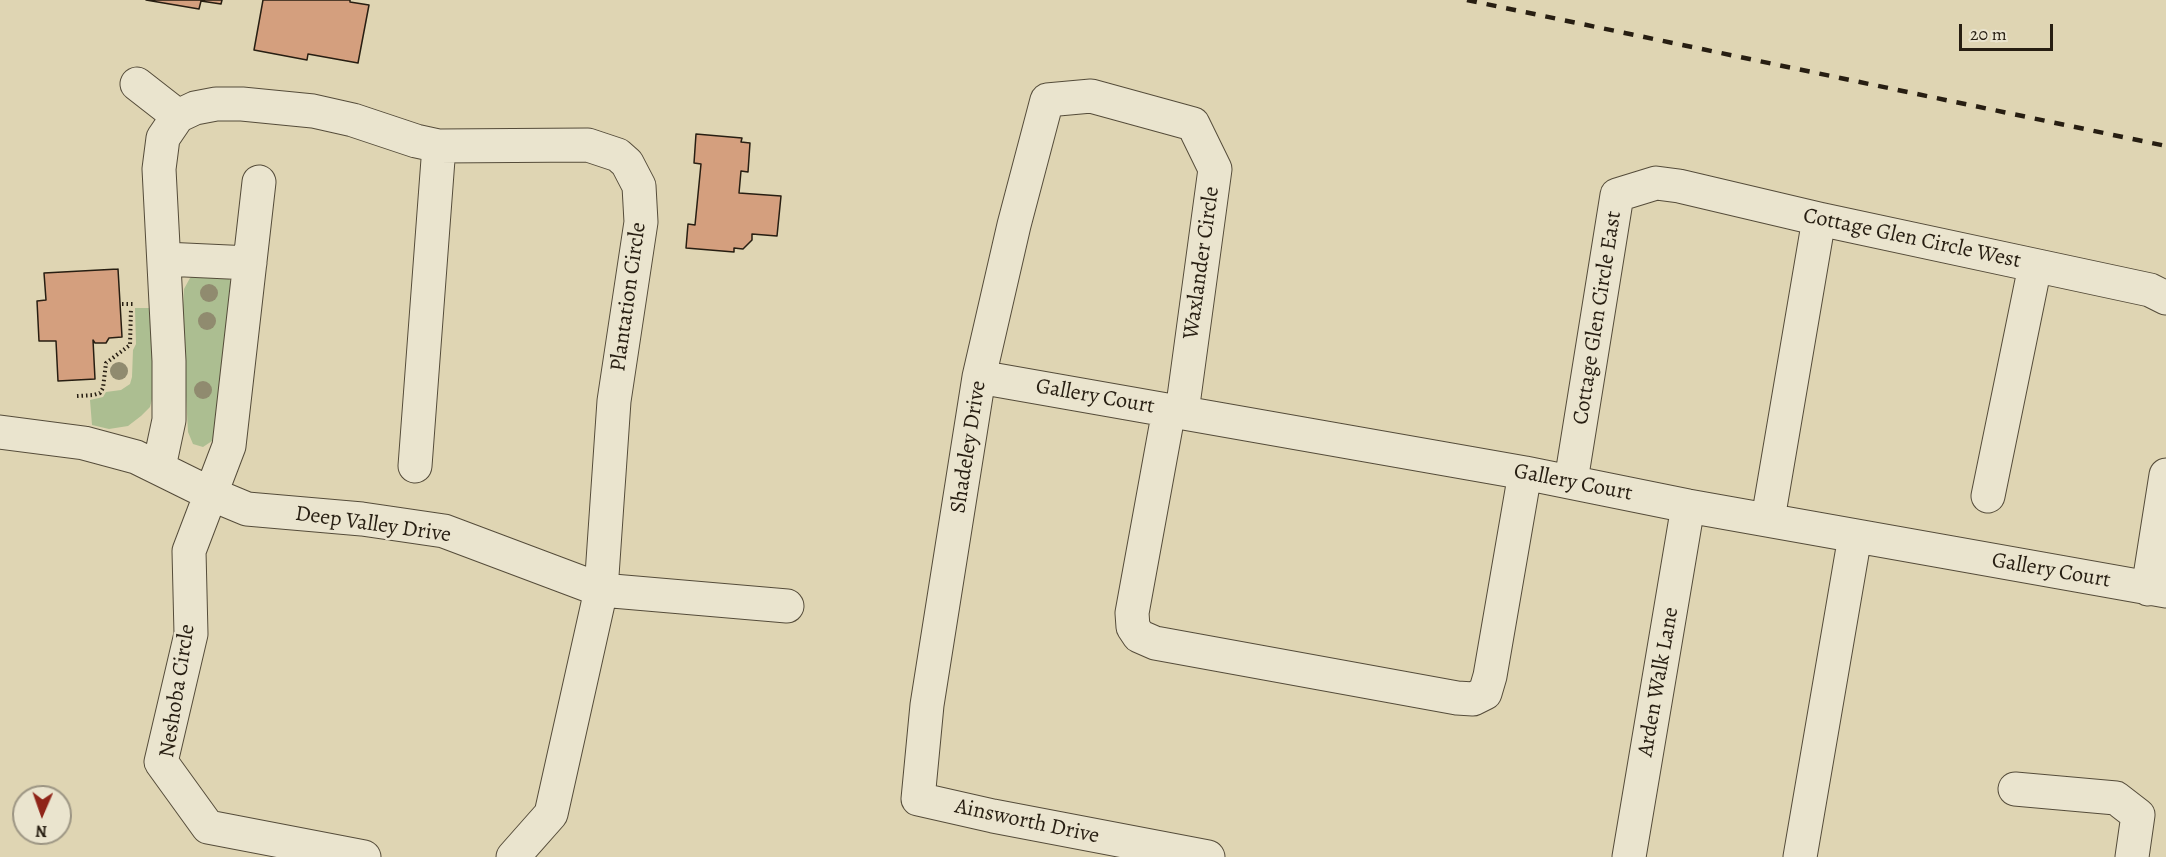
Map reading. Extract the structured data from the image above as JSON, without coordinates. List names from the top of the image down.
{
  "streets": {
    "street": [
      "Cottage Glen Circle West",
      "Waxlander Circle",
      "Plantation Circle",
      "Cottage Glen Circle East",
      "Gallery Court",
      "Shadeley Drive",
      "Deep Valley Drive",
      "Arden Walk Lane",
      "Neshoba Circle",
      "Ainsworth Drive"
    ]
  },
  "crossings": [
    ["Cottage Glen Circle West", "Cottage Glen Circle East"],
    ["Waxlander Circle", "Gallery Court"],
    ["Waxlander Circle", "Shadeley Drive"],
    ["Plantation Circle", "Deep Valley Drive"],
    ["Cottage Glen Circle East", "Gallery Court"],
    ["Gallery Court", "Shadeley Drive"],
    ["Gallery Court", "Arden Walk Lane"],
    ["Shadeley Drive", "Ainsworth Drive"],
    ["Deep Valley Drive", "Neshoba Circle"]
  ],
  "scale_bar": "20 m",
  "north": "bottom"
}
